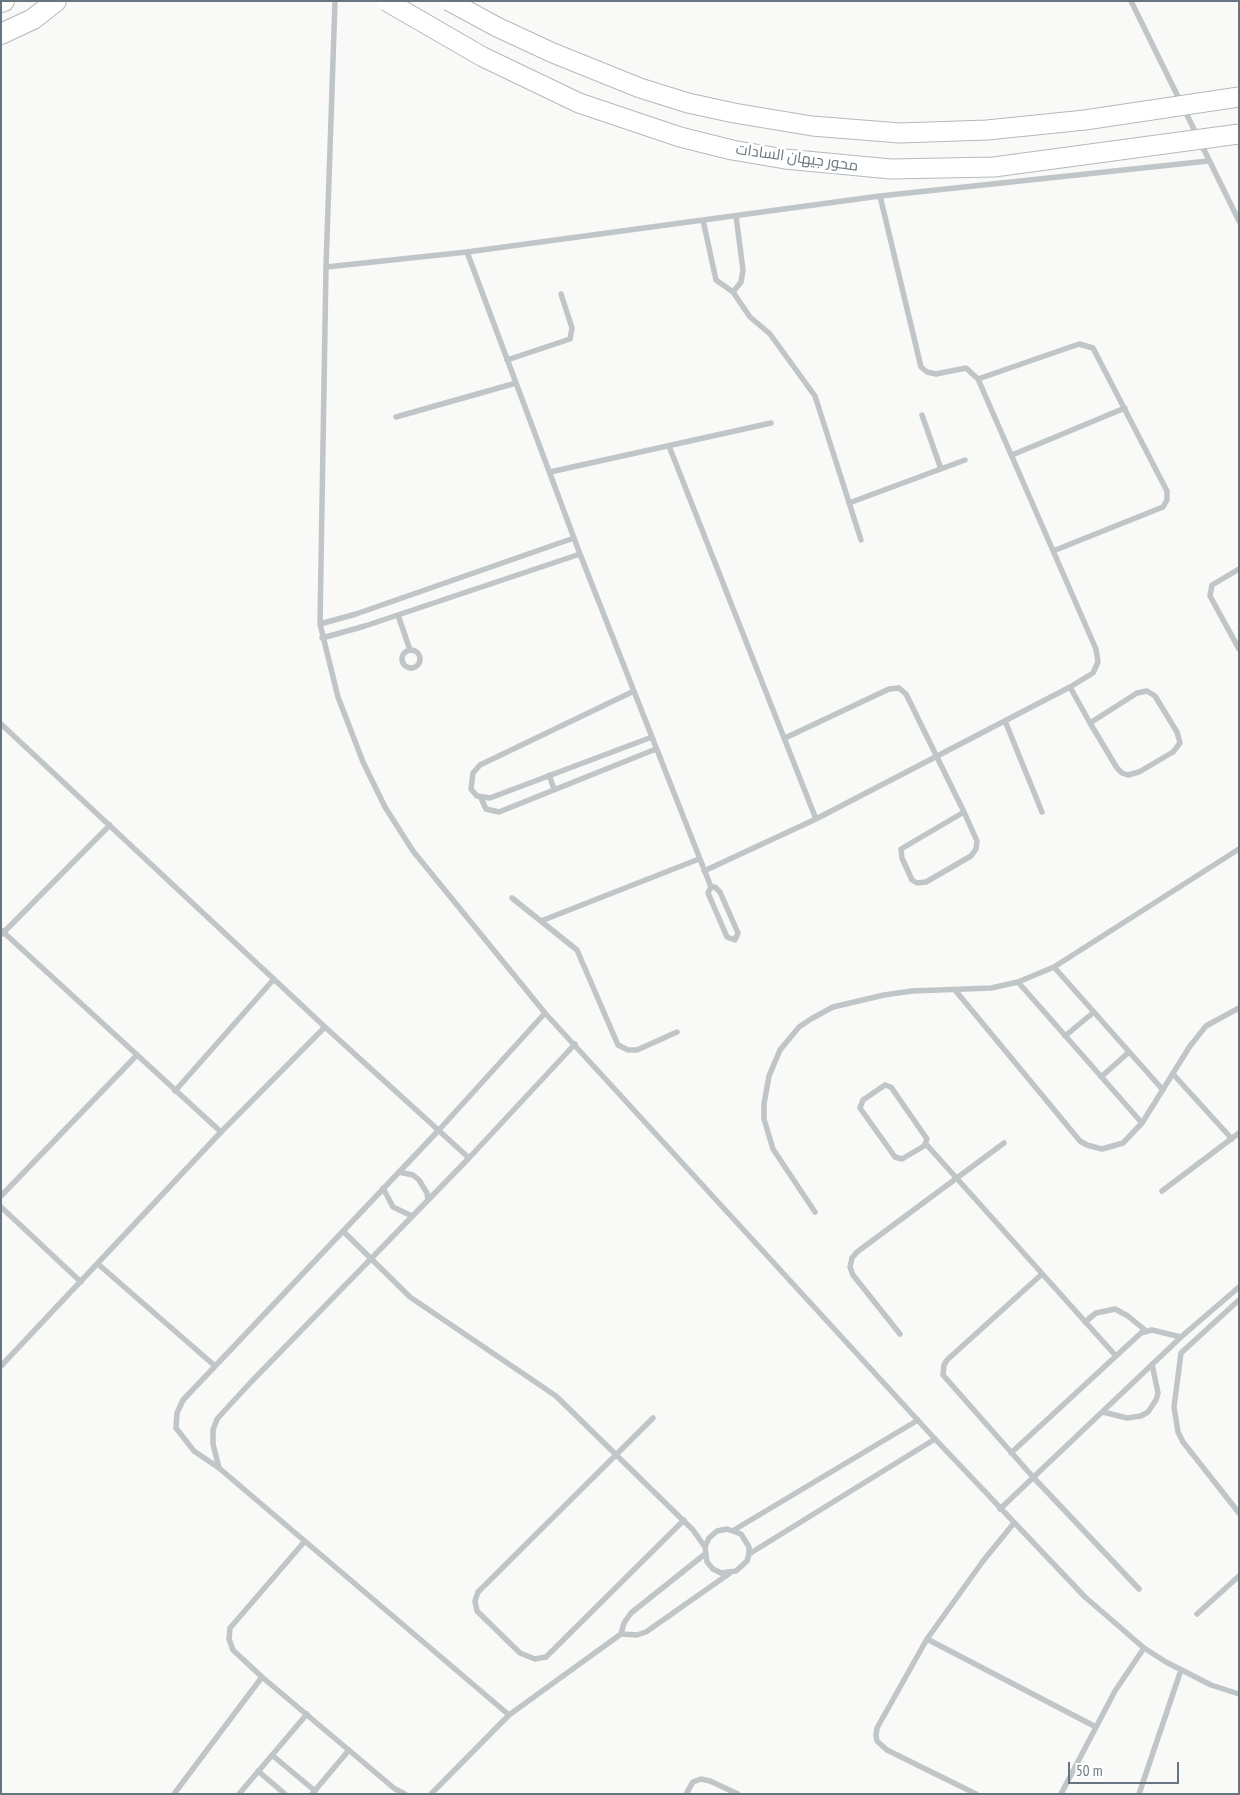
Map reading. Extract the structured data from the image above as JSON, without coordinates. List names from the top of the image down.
{
  "streets": {
    "main road": ["محور جيهان السادات"]
  },
  "scale_bar": "50 m"
}
